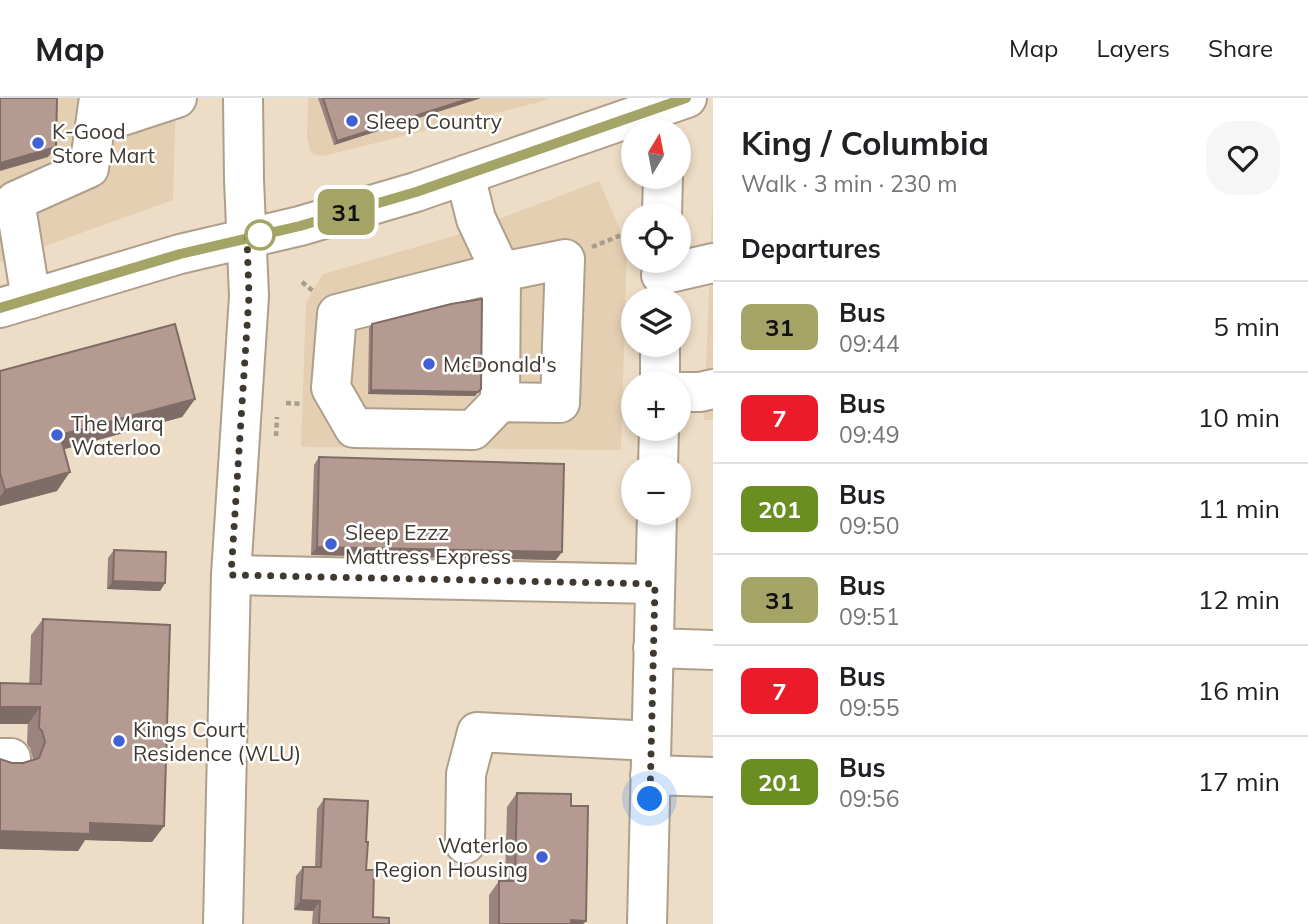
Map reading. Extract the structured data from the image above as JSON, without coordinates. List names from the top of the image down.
{
  "places": [
    "Sleep Country",
    "K-Good Store Mart",
    "McDonald's",
    "The Marq Waterloo",
    "Sleep Ezzz Mattress Express",
    "Kings Court Residence (WLU)",
    "Waterloo Region Housing"
  ],
  "lines": ["bus line 31"],
  "north": "top",
  "page": {
    "header": "Map",
    "nav": ["Map", "Layers", "Share"],
    "on_map": "31",
    "heading": [
      ["King / Columbia", "Walk · 3 min · 230 m"],
      "Departures"
    ],
    "map_buttons": ["+", "−"],
    "list": [
      {
        "mark": "31",
        "name": "Bus",
        "note": "09:44",
        "value": "5 min"
      },
      {
        "mark": "7",
        "name": "Bus",
        "note": "09:49",
        "value": "10 min"
      },
      {
        "mark": "201",
        "name": "Bus",
        "note": "09:50",
        "value": "11 min"
      },
      {
        "mark": "31",
        "name": "Bus",
        "note": "09:51",
        "value": "12 min"
      },
      {
        "mark": "7",
        "name": "Bus",
        "note": "09:55",
        "value": "16 min"
      },
      {
        "mark": "201",
        "name": "Bus",
        "note": "09:56",
        "value": "17 min"
      }
    ]
  }
}
